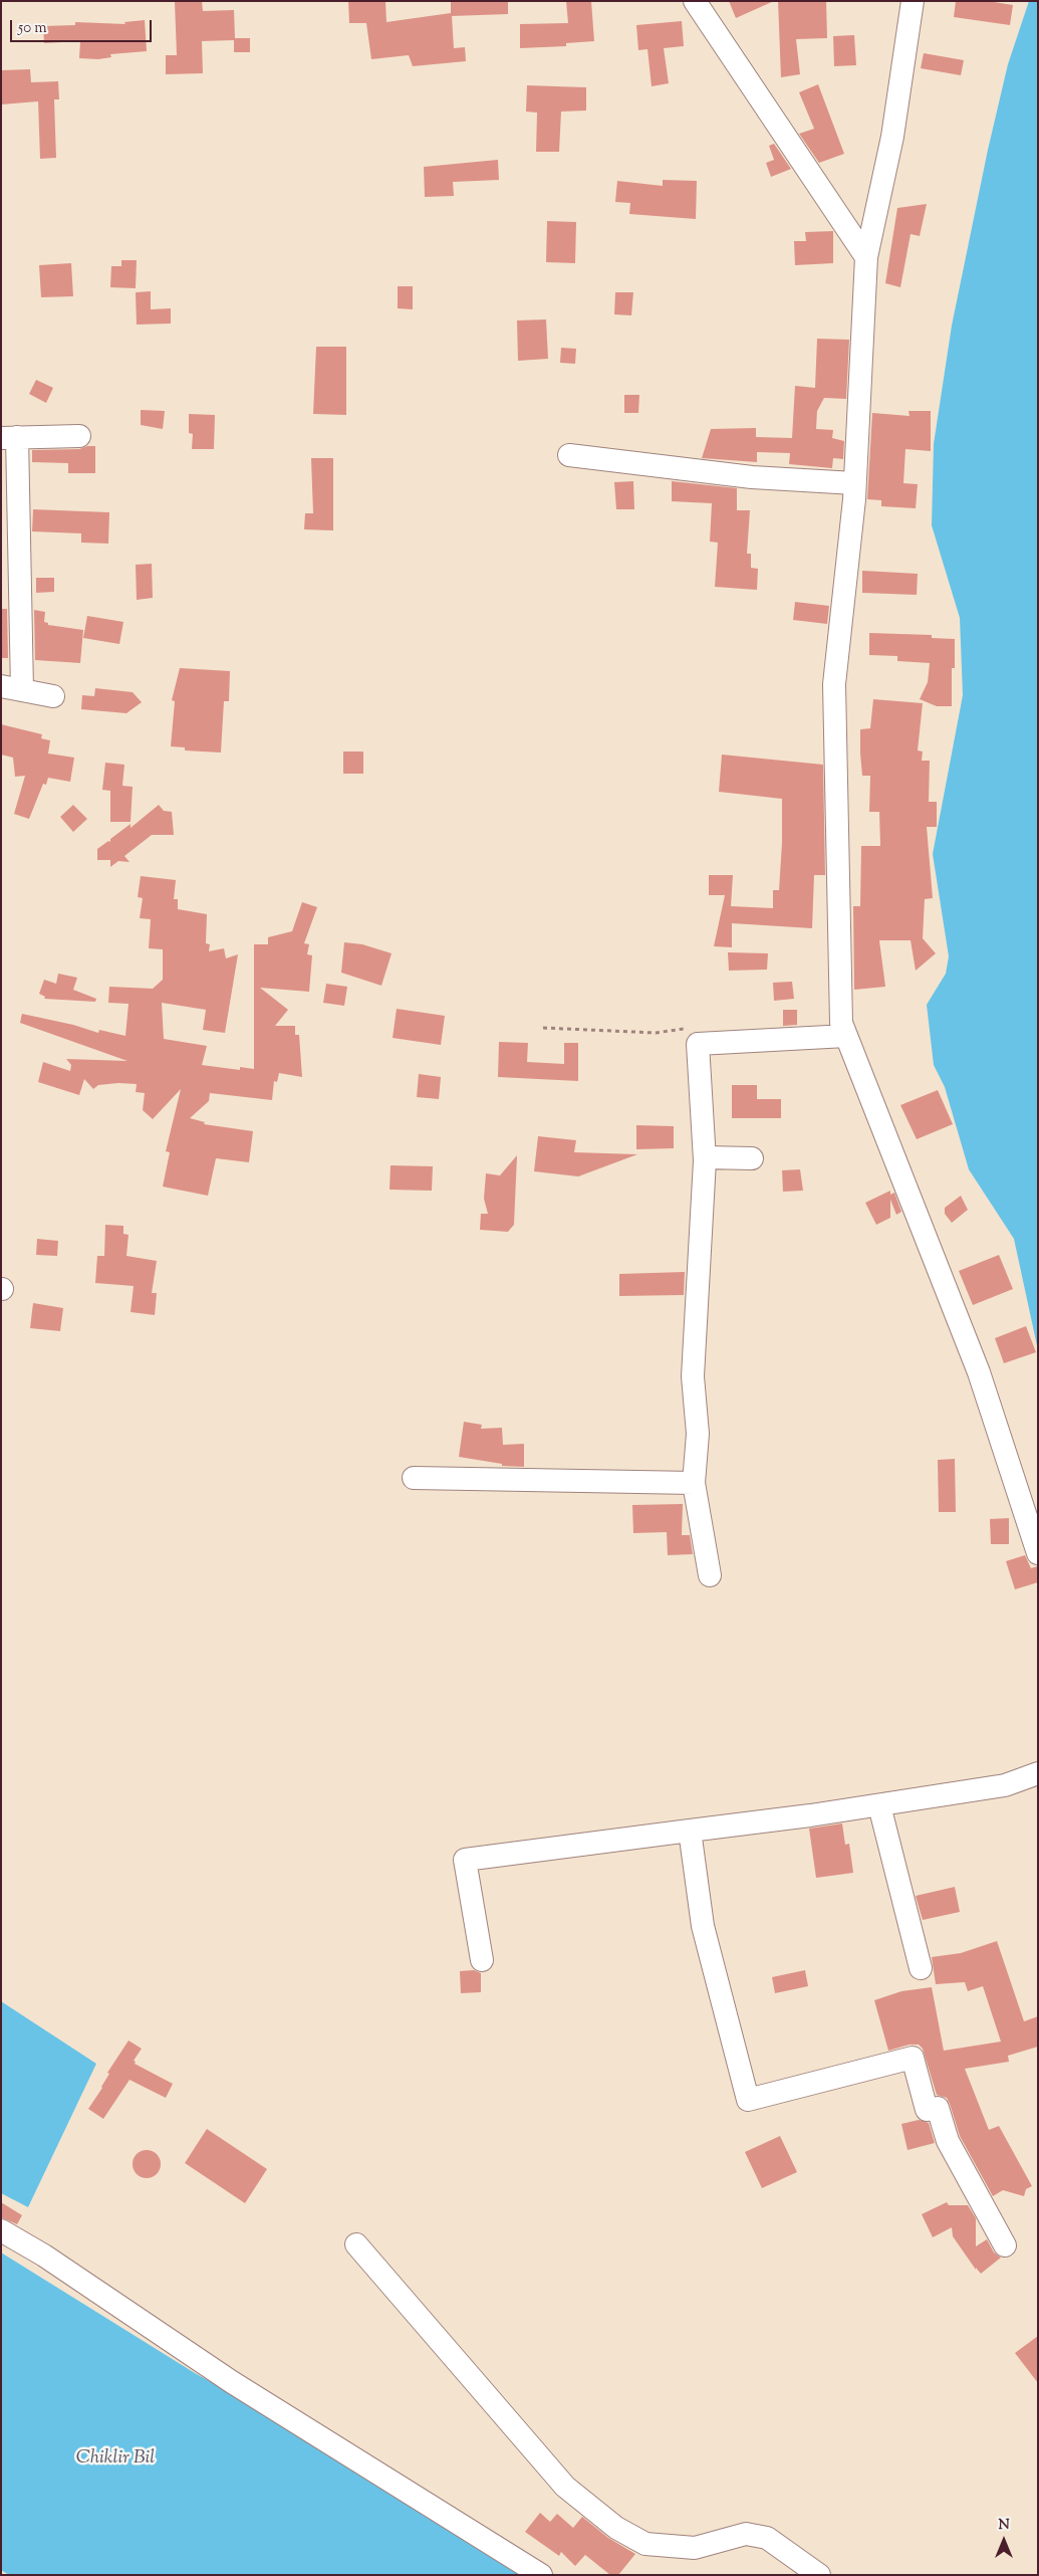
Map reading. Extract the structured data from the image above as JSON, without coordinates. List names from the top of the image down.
{
  "water": ["Chiklir Bil"],
  "scale_bar": "50 m",
  "north": "top"
}
